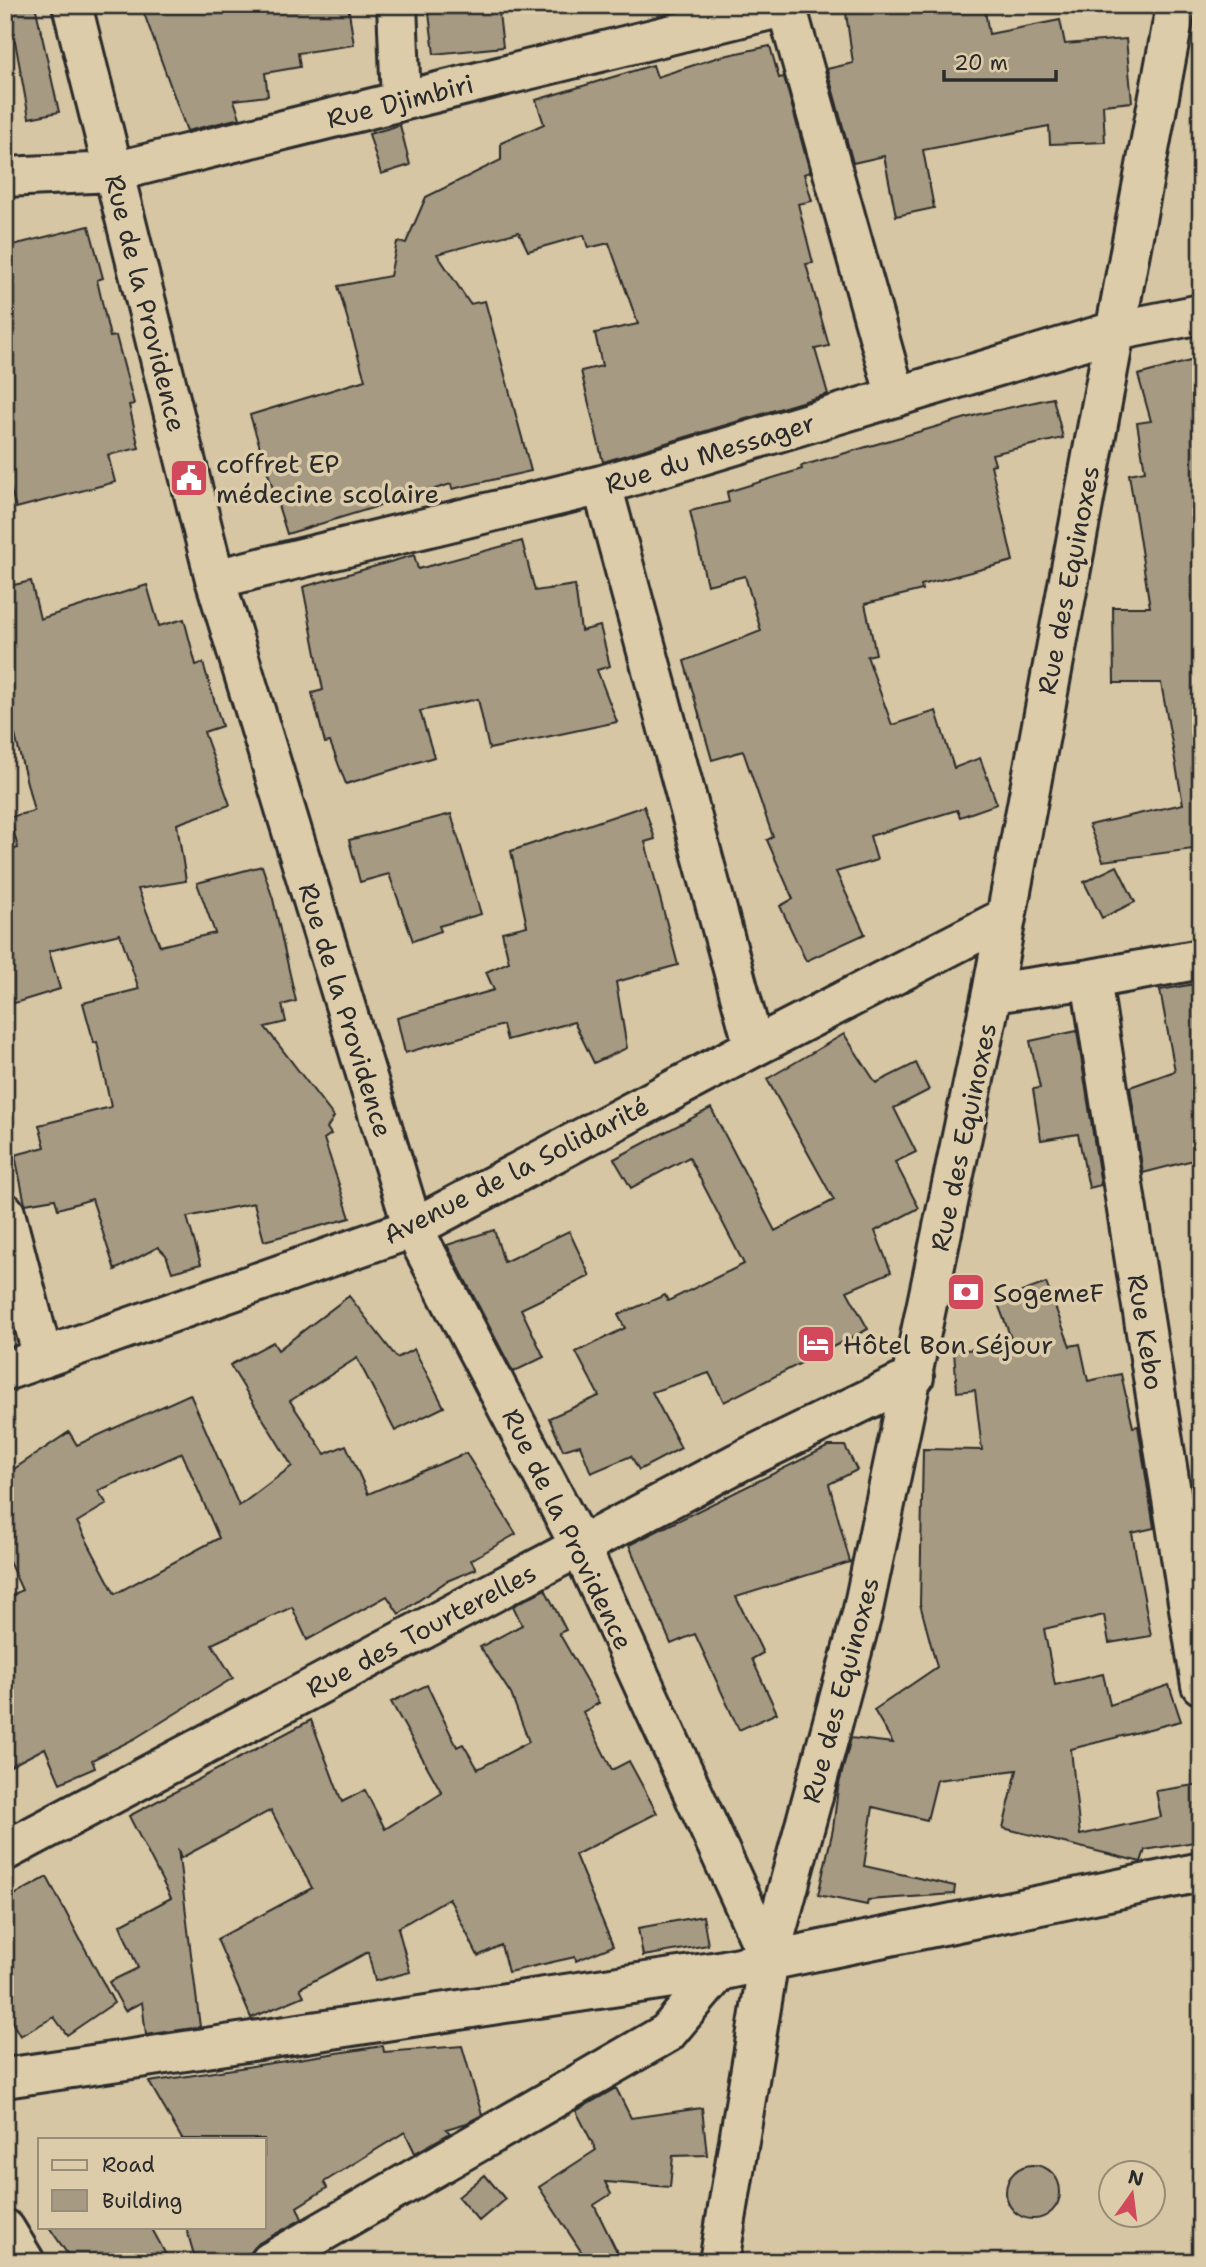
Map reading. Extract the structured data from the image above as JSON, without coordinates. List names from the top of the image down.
{
  "streets": {
    "street": [
      "Rue Djimbiri",
      "Rue de la Providence",
      "Rue du Messager",
      "Rue des Equinoxes",
      "Avenue de la Solidarité",
      "Rue Kebo",
      "Rue des Tourterelles"
    ]
  },
  "crossings": [
    ["Rue Djimbiri", "Rue de la Providence"],
    ["Rue de la Providence", "Rue du Messager"],
    ["Rue de la Providence", "Rue des Equinoxes"],
    ["Rue de la Providence", "Avenue de la Solidarité"],
    ["Rue de la Providence", "Rue des Tourterelles"],
    ["Rue du Messager", "Rue des Equinoxes"],
    ["Rue des Equinoxes", "Avenue de la Solidarité"],
    ["Rue des Equinoxes", "Rue des Tourterelles"]
  ],
  "places": {
    "public building": ["coffret EP médecine scolaire"],
    "bank": ["SogemeF"],
    "hotel": ["Hôtel Bon Séjour"]
  },
  "legend": ["Road", "Building"],
  "scale_bar": "20 m",
  "north": "top"
}
